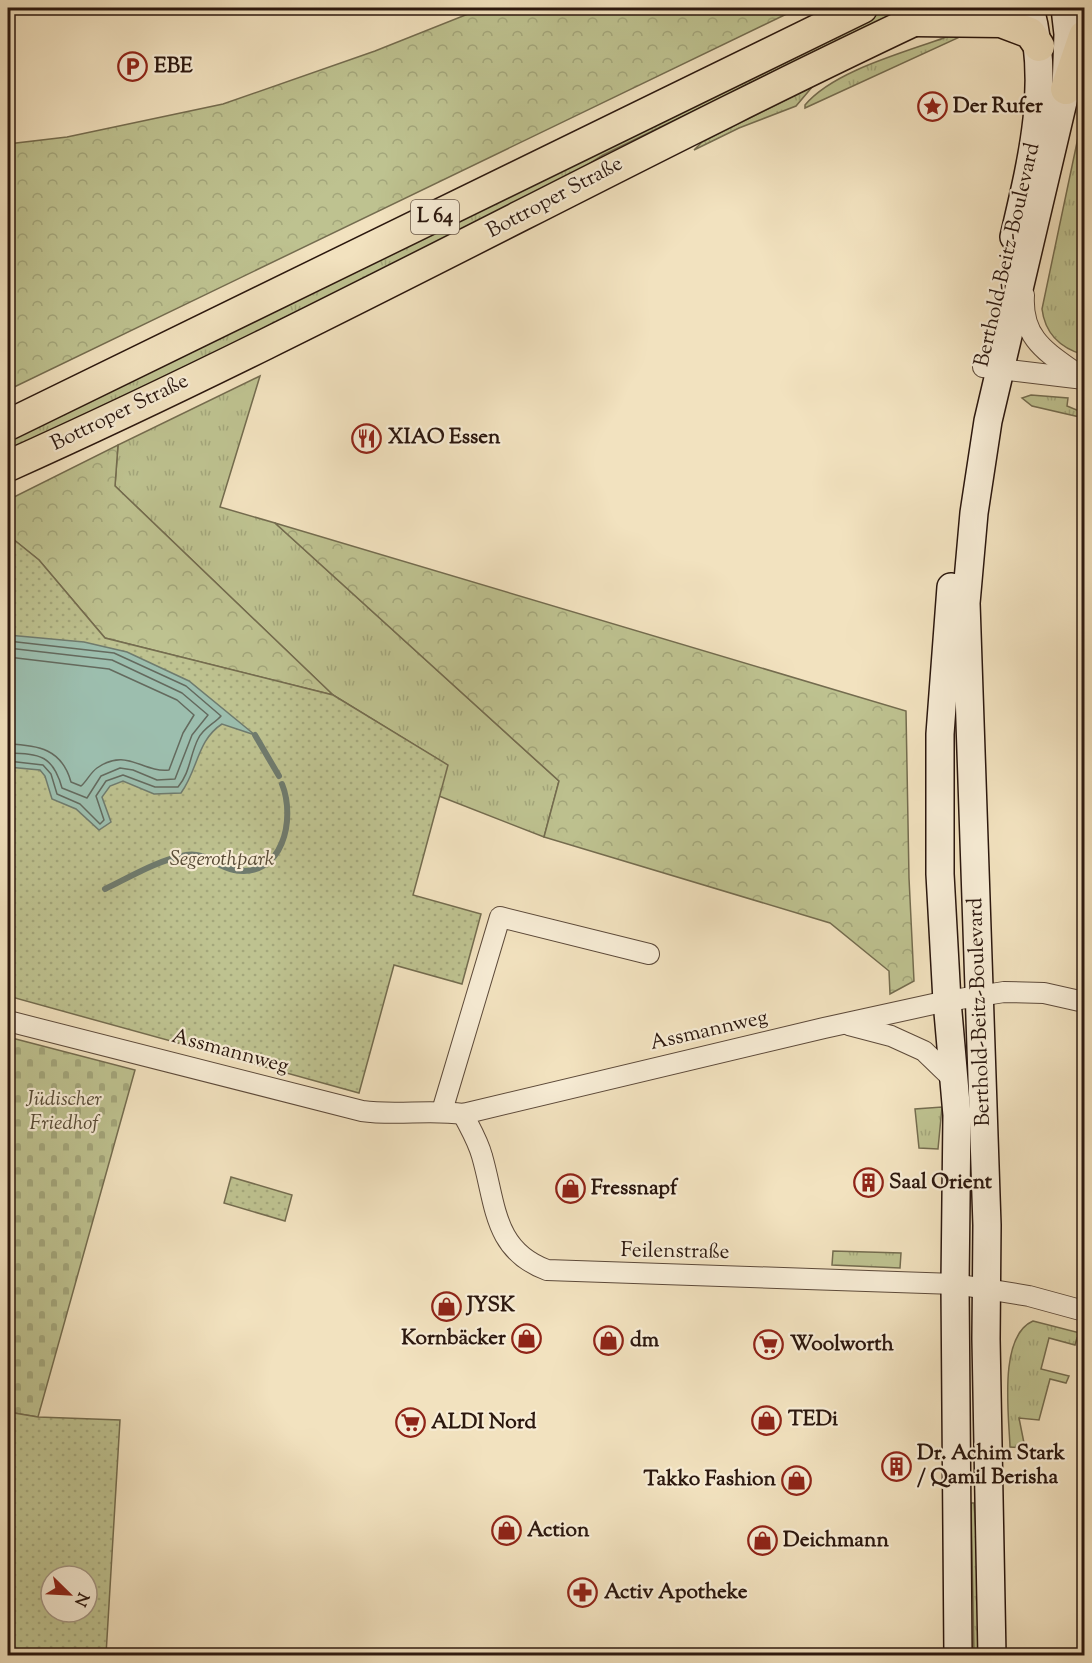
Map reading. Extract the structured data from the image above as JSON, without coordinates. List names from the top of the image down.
{
  "streets": {
    "main road": ["Bottroper Straße", "L 64", "Berthold-Beitz-Boulevard"],
    "street": ["Assmannweg", "Feilenstraße"]
  },
  "crossings": [
    ["Berthold-Beitz-Boulevard", "Assmannweg"],
    ["Berthold-Beitz-Boulevard", "Feilenstraße"],
    ["Assmannweg", "Feilenstraße"]
  ],
  "parks": ["Segerothpark", "Jüdischer Friedhof"],
  "places": {
    "parking": ["EBE"],
    "place": ["Der Rufer"],
    "restaurant": ["XIAO Essen"],
    "building": ["Saal Orient", "Dr. Achim Stark / Qamil Berisha"],
    "shop": [
      "Fressnapf",
      "JYSK",
      "Kornbäcker",
      "dm",
      "TEDi",
      "Takko Fashion",
      "Action",
      "Deichmann"
    ],
    "supermarket": ["Woolworth", "ALDI Nord"],
    "pharmacy": ["Activ Apotheke"]
  },
  "north": "bottom right"
}
